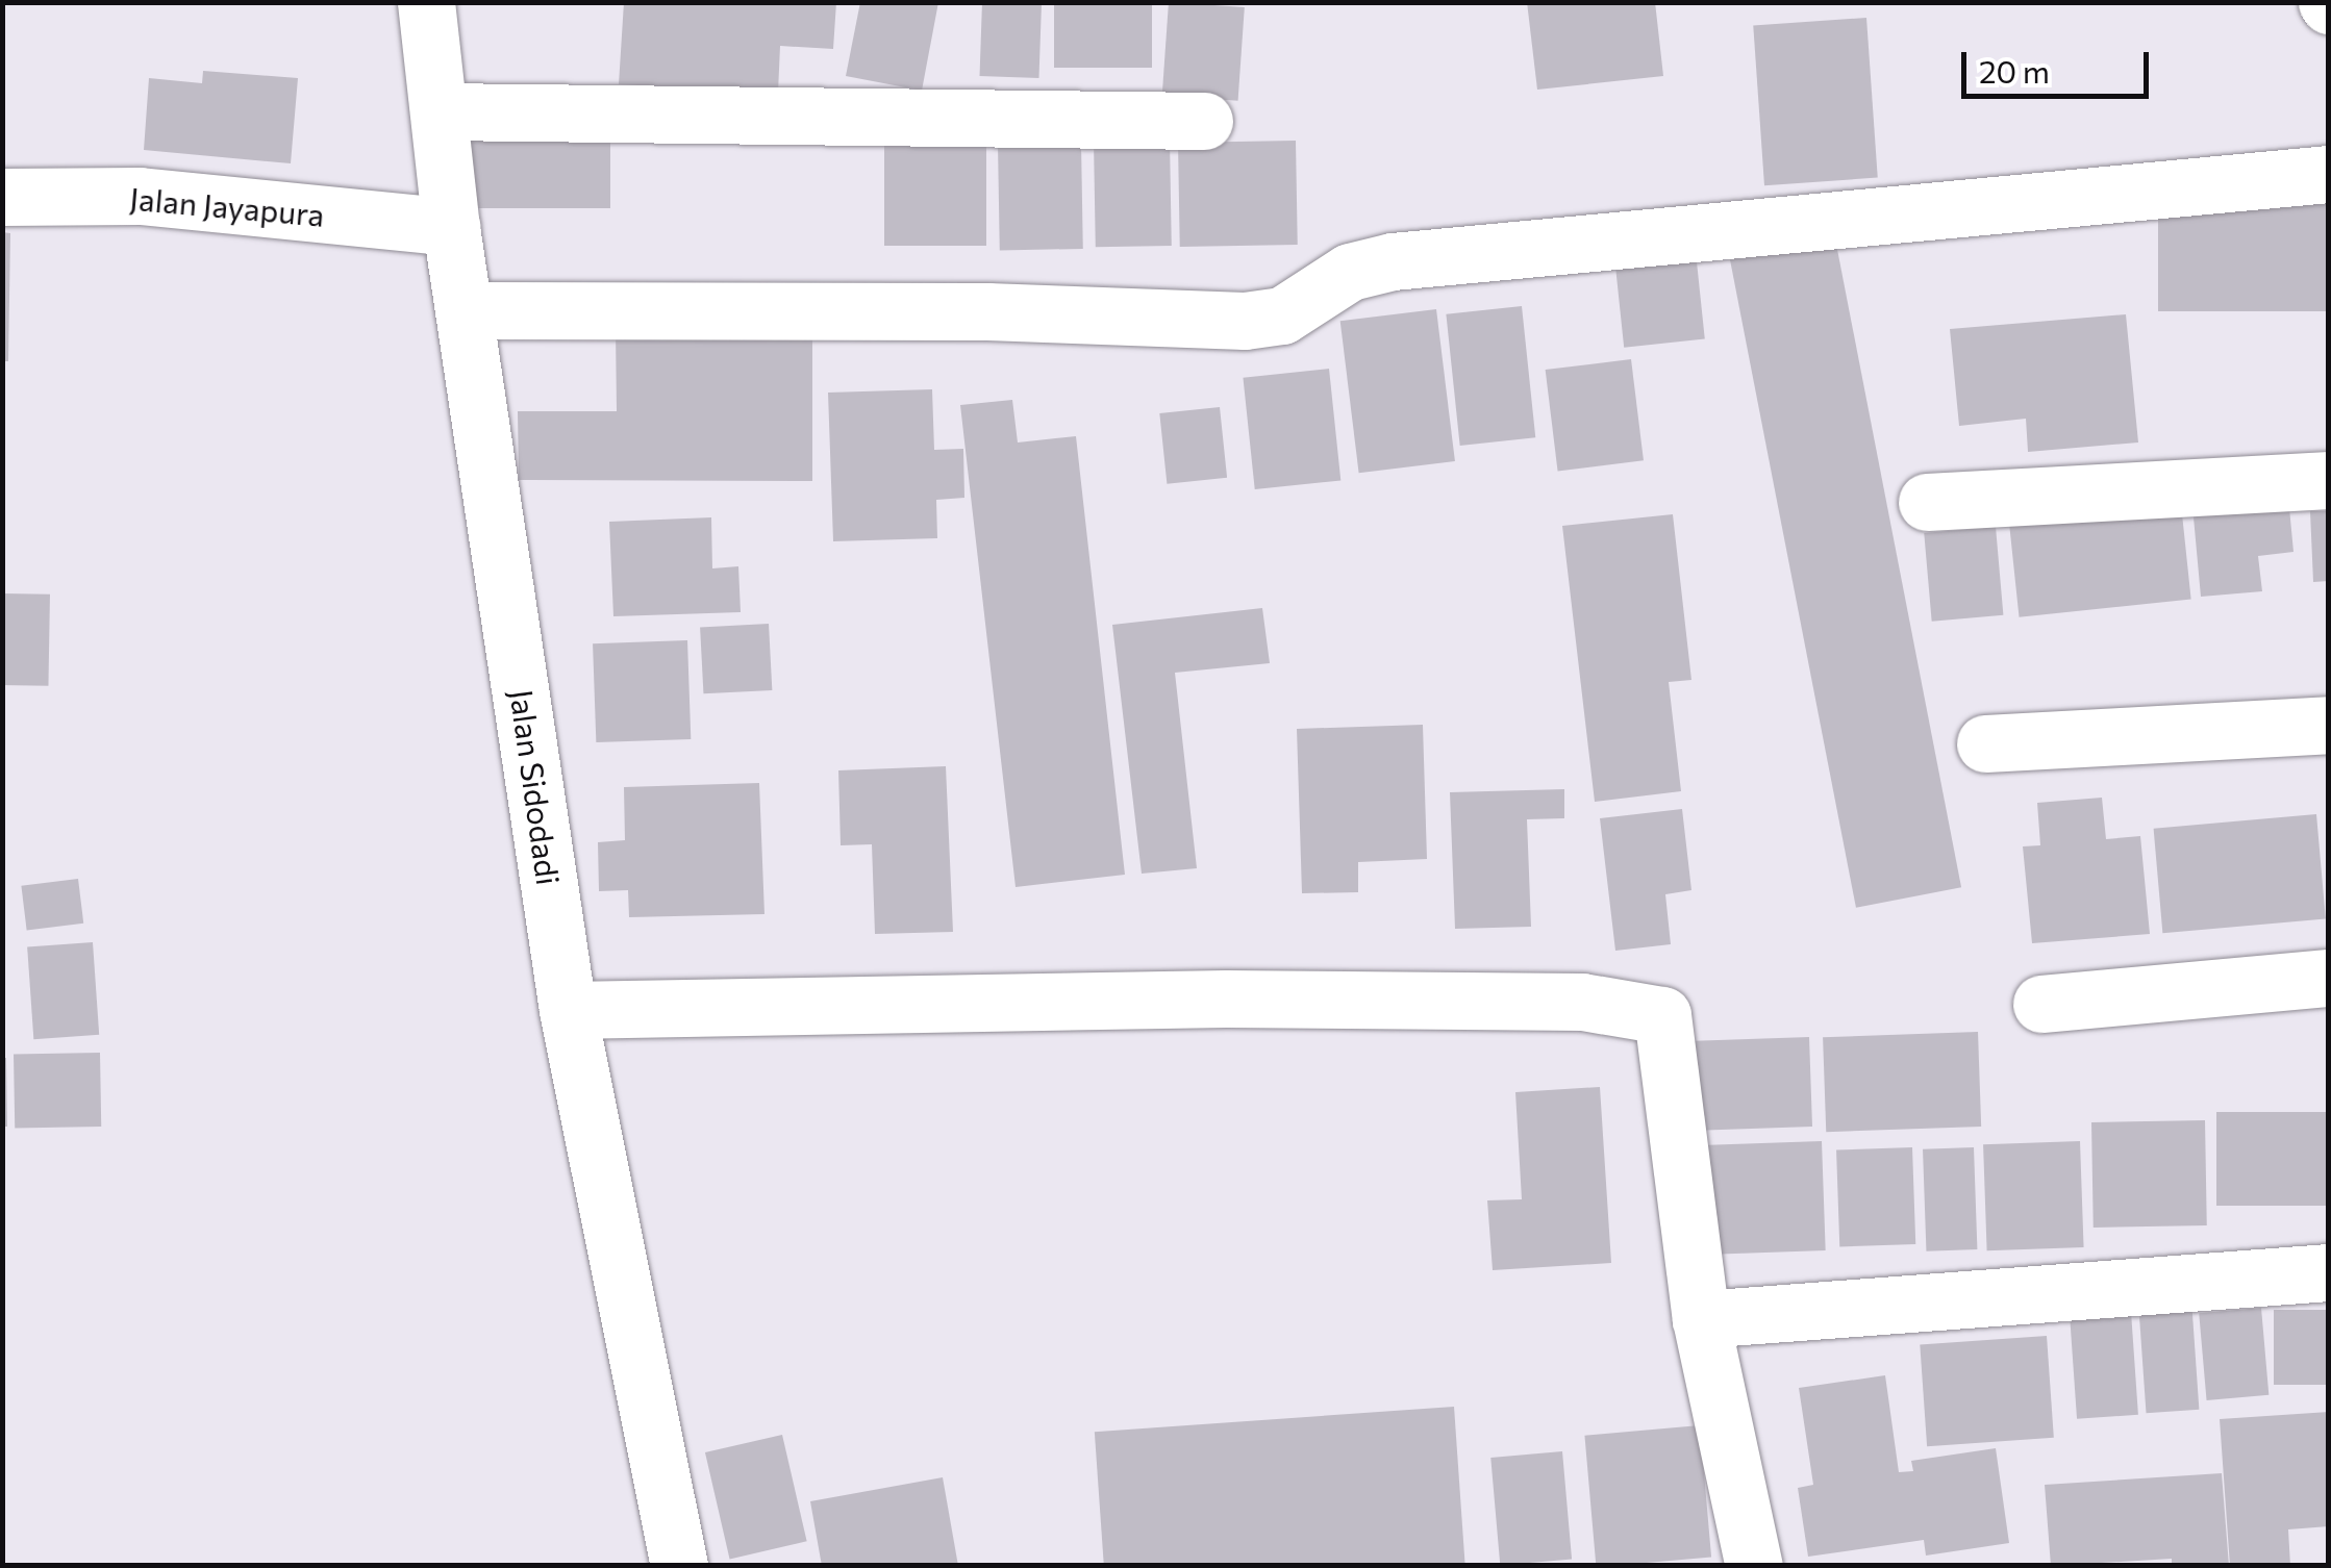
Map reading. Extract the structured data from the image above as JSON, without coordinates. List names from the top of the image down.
{
  "streets": {
    "street": ["Jalan Jayapura", "Jalan Sidodadi"]
  },
  "crossings": [
    ["Jalan Jayapura", "Jalan Sidodadi"]
  ],
  "scale_bar": "20 m"
}
